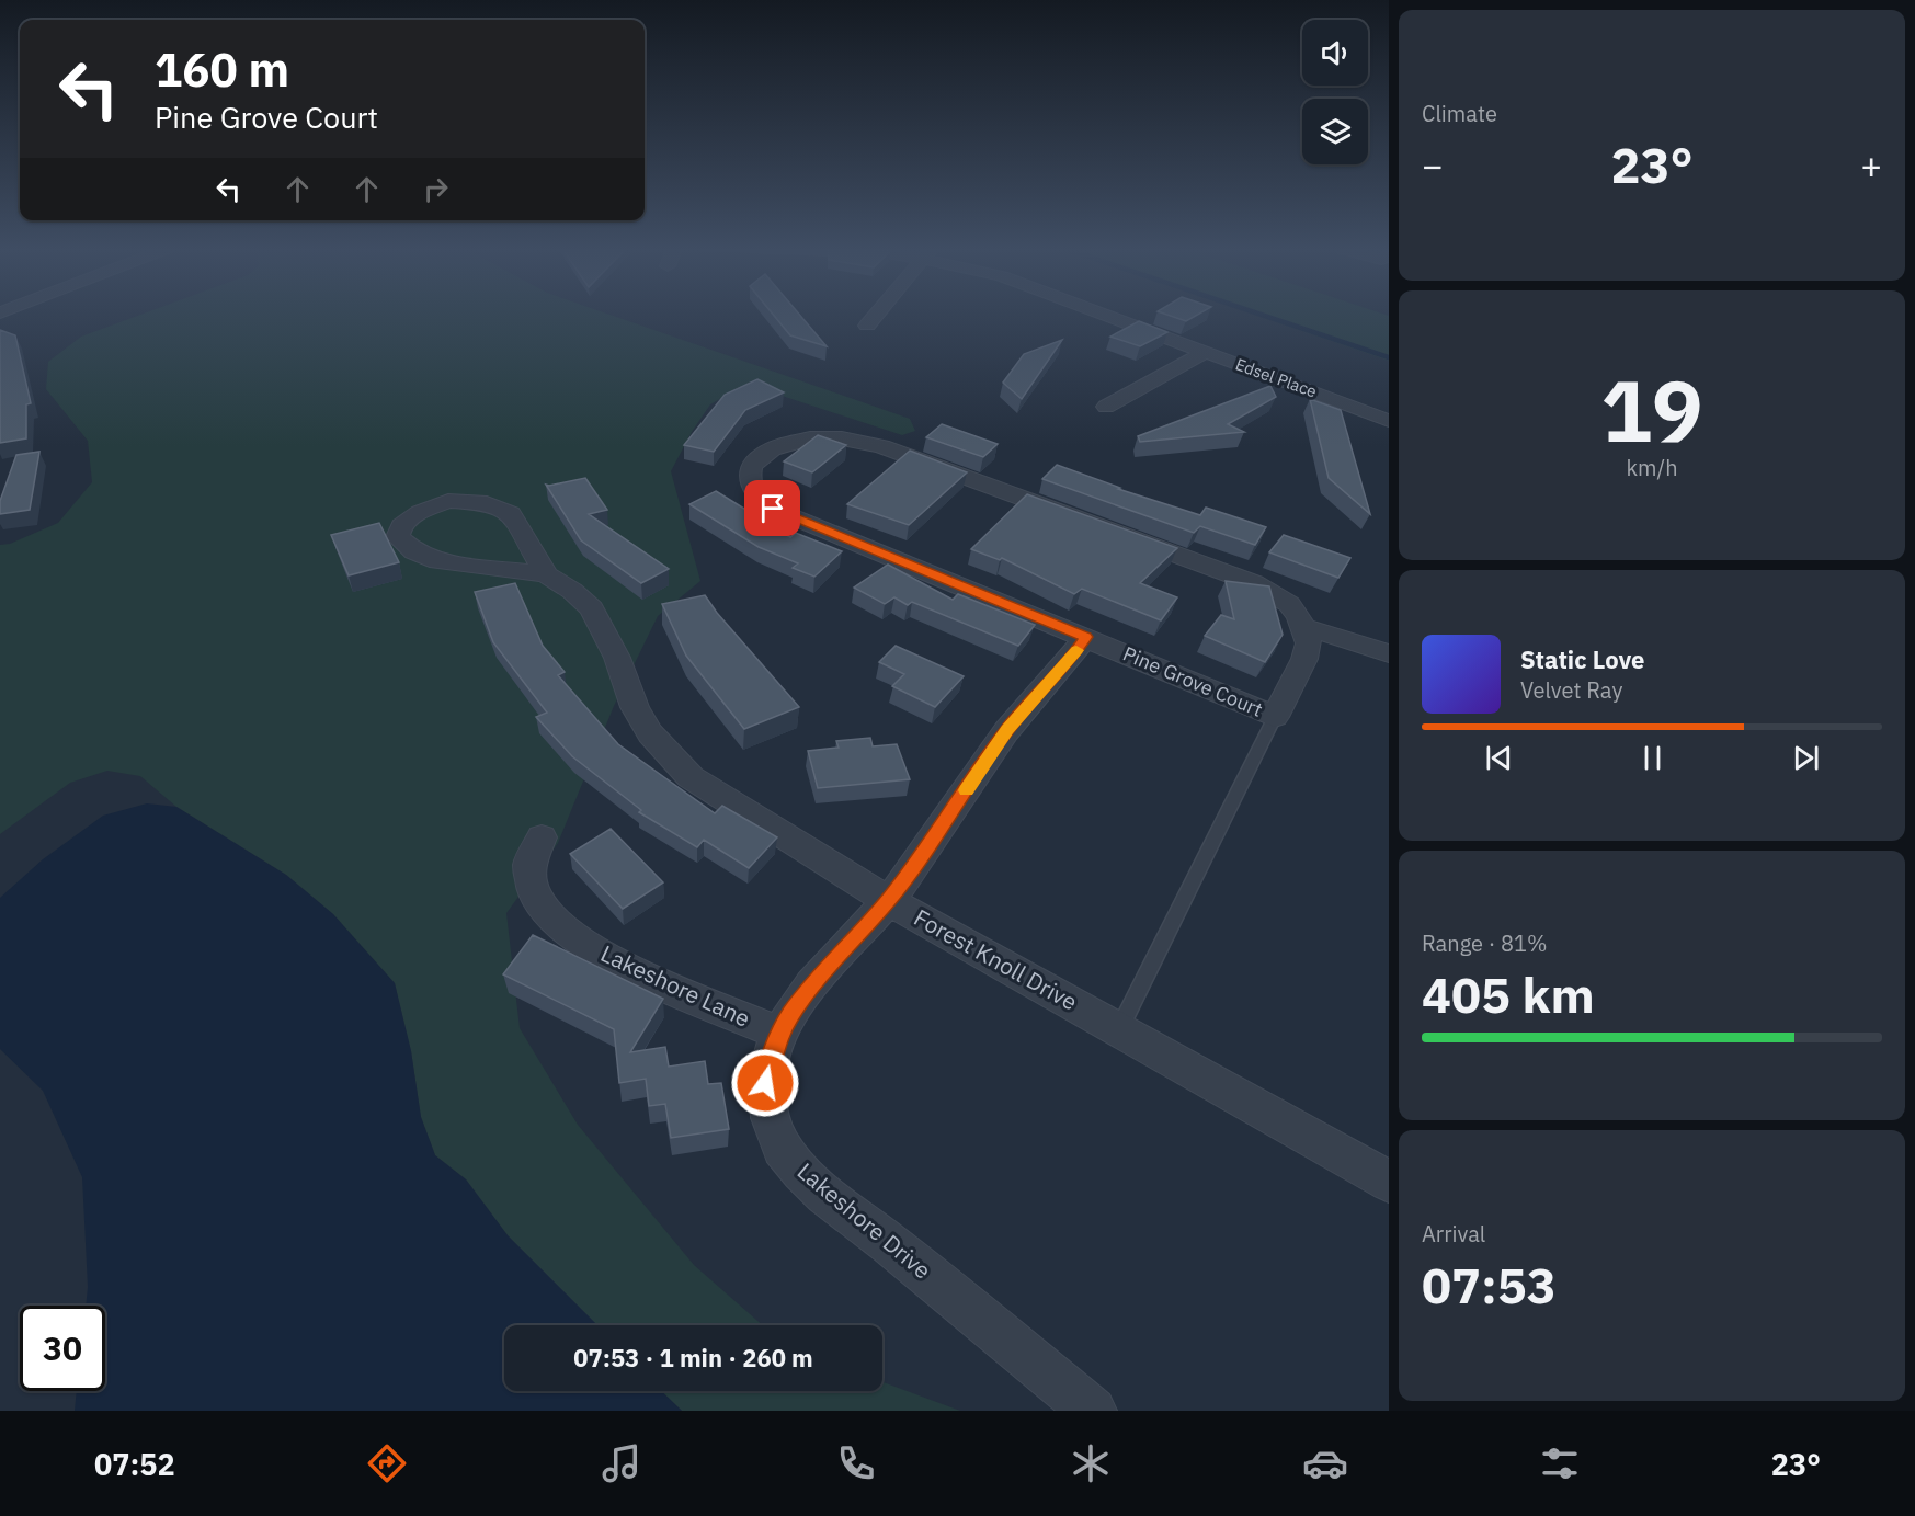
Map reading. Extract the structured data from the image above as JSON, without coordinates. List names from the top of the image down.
{
  "streets": {
    "street": [
      "Edsel Place",
      "Pine Grove Court",
      "Forest Knoll Drive",
      "Lakeshore Lane",
      "Lakeshore Drive"
    ]
  },
  "crossings": [
    ["Pine Grove Court", "Lakeshore Drive"],
    ["Forest Knoll Drive", "Lakeshore Drive"],
    ["Lakeshore Lane", "Lakeshore Drive"]
  ],
  "page": {
    "tile": [
      "Climate",
      ["19", "km/h"],
      ["Range · 81%", "405 km"],
      ["Arrival", "07:53"]
    ],
    "turn": ["160 m", "Pine Grove Court"],
    "heat": ["−", "23°", "+"],
    "song": ["Static Love", "Velvet Ray"],
    "limit": "30",
    "trip": "07:53 · 1 min · 260 m",
    "tabs": ["07:52", "23°"]
  }
}
